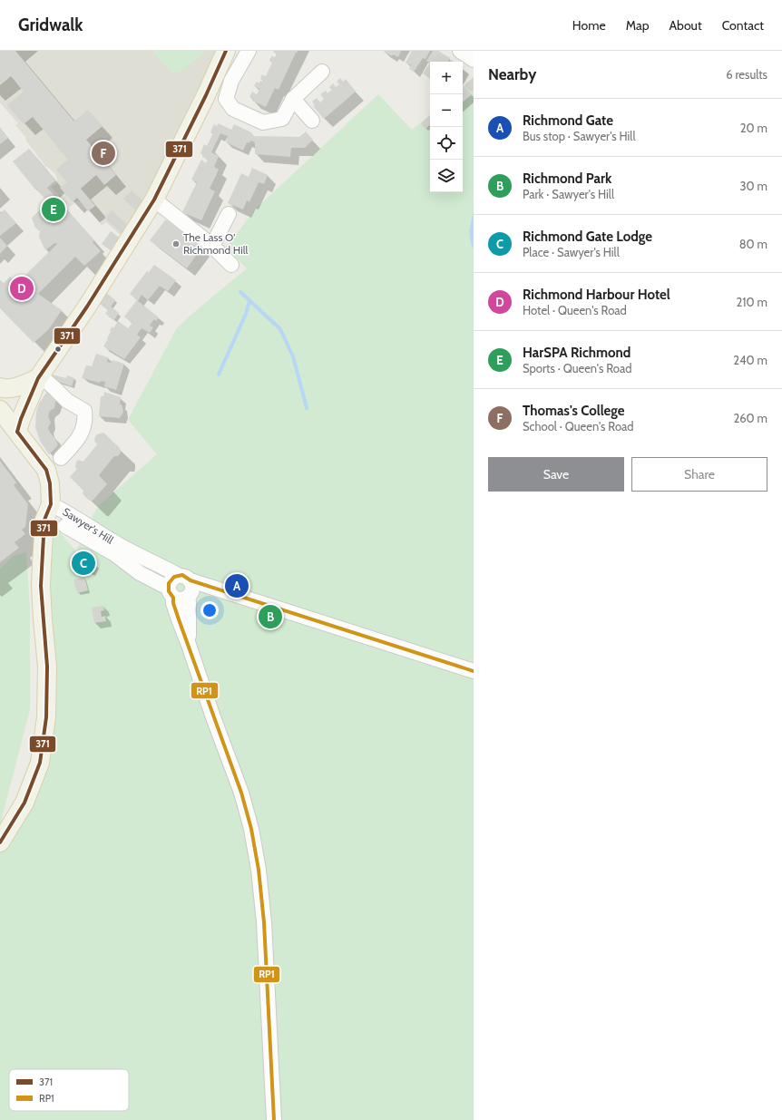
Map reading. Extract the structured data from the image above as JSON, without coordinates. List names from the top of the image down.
{
  "streets": {
    "street": ["Sawyer's Hill"]
  },
  "places": ["The Lass O' Richmond Hill"],
  "lines": ["transit line 371", "transit line RP1"],
  "legend": ["371", "RP1"],
  "page": {
    "header": "Gridwalk",
    "nav": [
      "Home",
      "Map",
      "About",
      "Contact"
    ],
    "heading": ["Nearby", "6 results"],
    "map_buttons": ["+", "−"],
    "list": [
      {
        "mark": "A",
        "name": "Richmond Gate",
        "note": "Bus stop · Sawyer's Hill",
        "value": "20 m"
      },
      {
        "mark": "B",
        "name": "Richmond Park",
        "note": "Park · Sawyer's Hill",
        "value": "30 m"
      },
      {
        "mark": "C",
        "name": "Richmond Gate Lodge",
        "note": "Place · Sawyer's Hill",
        "value": "80 m"
      },
      {
        "mark": "D",
        "name": "Richmond Harbour Hotel",
        "note": "Hotel · Queen's Road",
        "value": "210 m"
      },
      {
        "mark": "E",
        "name": "HarSPA Richmond",
        "note": "Sports · Queen's Road",
        "value": "240 m"
      },
      {
        "mark": "F",
        "name": "Thomas's College",
        "note": "School · Queen's Road",
        "value": "260 m"
      }
    ],
    "pins": [
      "F",
      "E",
      "D",
      "C",
      "A",
      "B"
    ],
    "buttons": ["Save", "Share"]
  }
}
